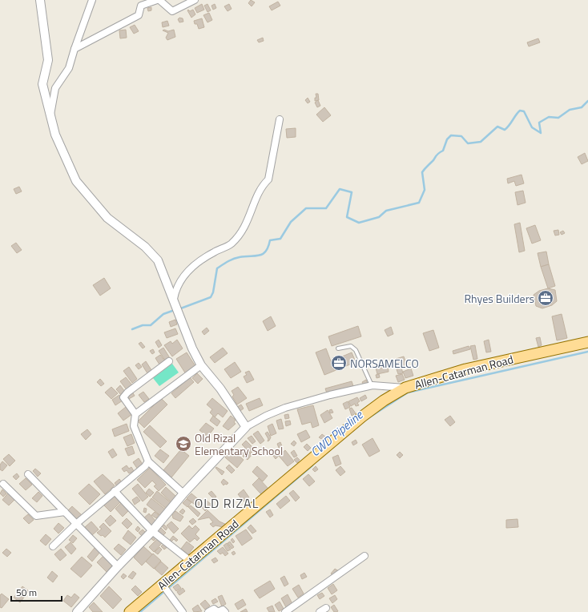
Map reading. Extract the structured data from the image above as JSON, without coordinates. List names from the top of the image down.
{
  "streets": {
    "main road": ["Allen-Catarman Road"]
  },
  "districts": ["OLD RIZAL"],
  "water": ["CWD Pipeline"],
  "places": {
    "office": ["Rhyes Builders", "NORSAMELCO"],
    "school or university": ["Old Rizal Elementary School"]
  },
  "scale_bar": "50 m"
}
